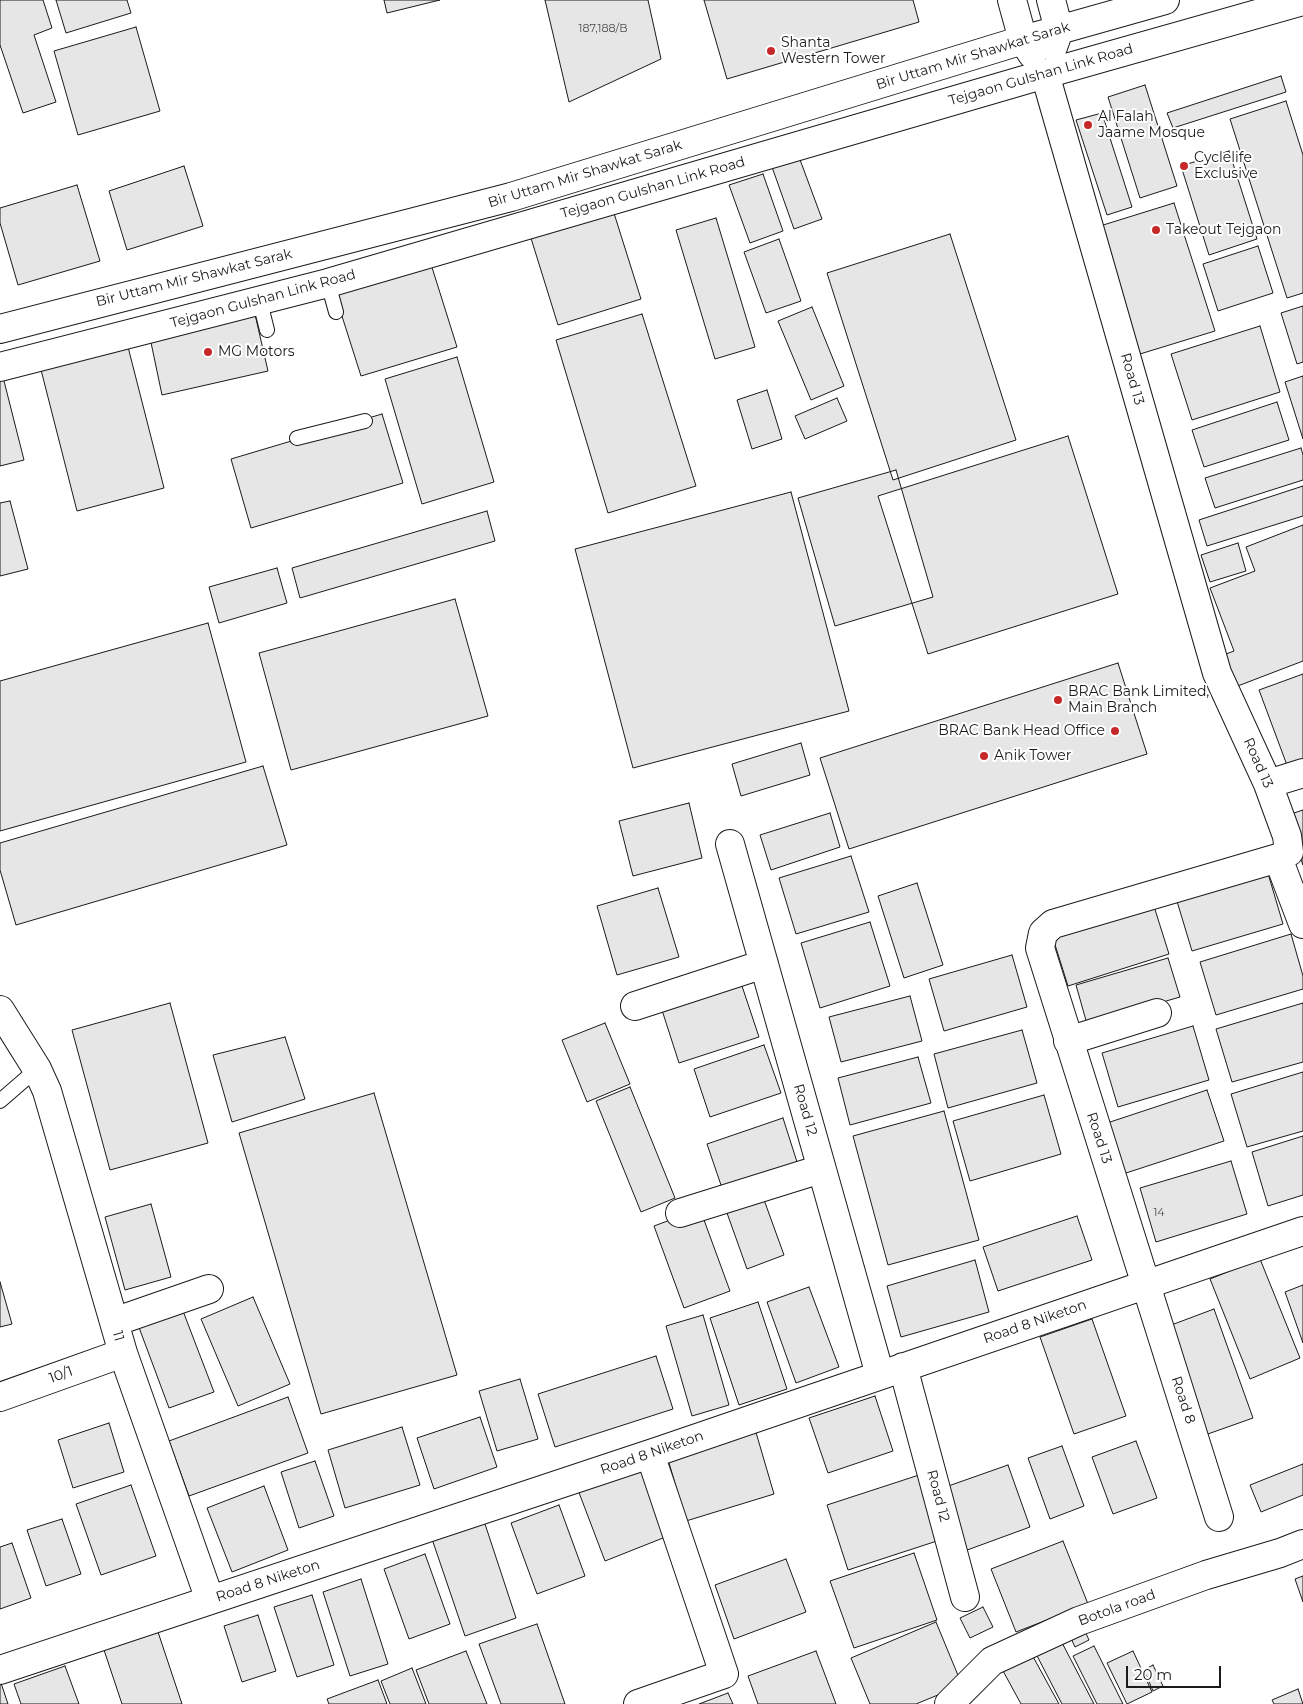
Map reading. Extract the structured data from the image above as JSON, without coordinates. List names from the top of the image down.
{
  "streets": {
    "street": [
      "Bir Uttam Mir Shawkat Sarak",
      "Tejgaon Gulshan Link Road",
      "Road 13",
      "Road 12",
      "Road 8 Niketon",
      "11",
      "10/1",
      "Road 8",
      "Botola road"
    ]
  },
  "crossings": [
    ["Bir Uttam Mir Shawkat Sarak", "Road 13"],
    ["Tejgaon Gulshan Link Road", "Road 13"],
    ["Road 13", "Road 8 Niketon"],
    ["Road 13", "Road 8"],
    ["Road 12", "Road 8 Niketon"],
    ["Road 8 Niketon", "11"],
    ["Road 8 Niketon", "Road 8"],
    ["11", "10/1"]
  ],
  "places": [
    "Shanta Western Tower",
    "Al Falah Jaame Mosque",
    "Cyclelife Exclusive",
    "Takeout Tejgaon",
    "MG Motors",
    "BRAC Bank Limited, Main Branch",
    "BRAC Bank Head Office",
    "Anik Tower"
  ],
  "house_numbers": ["187,188/B", "14"],
  "scale_bar": "20 m"
}
